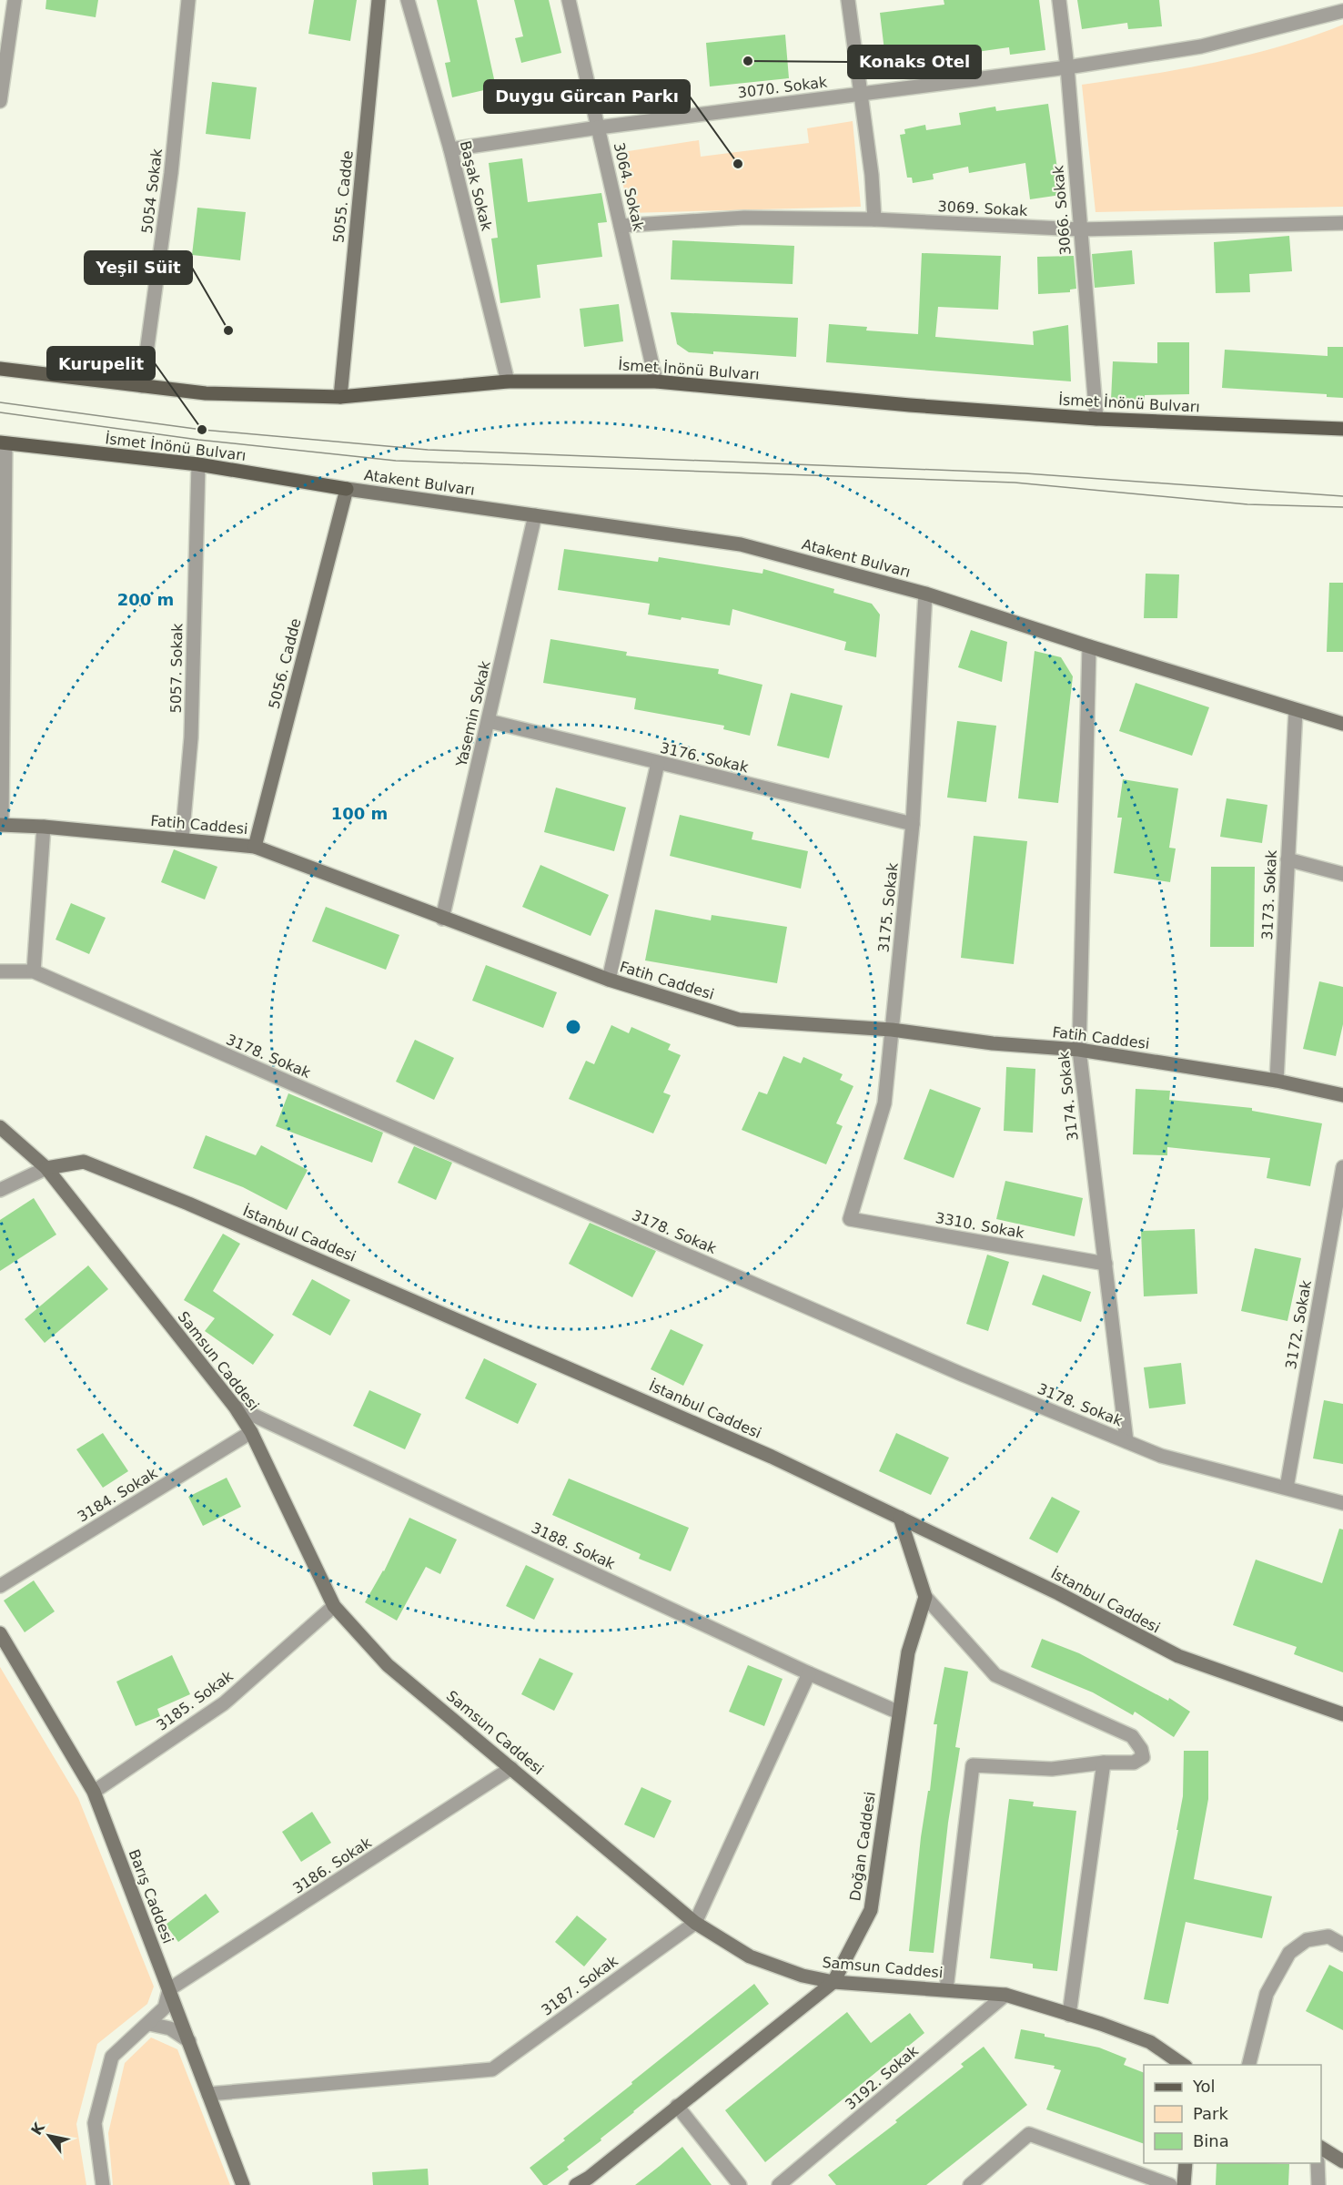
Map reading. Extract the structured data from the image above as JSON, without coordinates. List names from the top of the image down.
{
  "streets": {
    "main road": ["İsmet İnönü Bulvarı"],
    "street": [
      "3070. Sokak",
      "Başak Sokak",
      "3064. Sokak",
      "5054 Sokak",
      "5055. Cadde",
      "3069. Sokak",
      "3066. Sokak",
      "Atakent Bulvarı",
      "5056. Cadde",
      "5057. Sokak",
      "Yasemin Sokak",
      "3176. Sokak",
      "Fatih Caddesi",
      "3173. Sokak",
      "3175. Sokak",
      "3178. Sokak",
      "3174. Sokak",
      "3310. Sokak",
      "İstanbul Caddesi",
      "3172. Sokak",
      "Samsun Caddesi",
      "3184. Sokak",
      "3188. Sokak",
      "3185. Sokak",
      "Doğan Caddesi",
      "3186. Sokak",
      "Barış Caddesi",
      "3187. Sokak",
      "3192. Sokak"
    ]
  },
  "crossings": [
    ["3070. Sokak", "Başak Sokak"],
    ["3070. Sokak", "3064. Sokak"],
    ["3070. Sokak", "3066. Sokak"],
    ["Başak Sokak", "İsmet İnönü Bulvarı"],
    ["3064. Sokak", "3069. Sokak"],
    ["3064. Sokak", "İsmet İnönü Bulvarı"],
    ["5054 Sokak", "İsmet İnönü Bulvarı"],
    ["5055. Cadde", "İsmet İnönü Bulvarı"],
    ["3069. Sokak", "3066. Sokak"],
    ["3066. Sokak", "İsmet İnönü Bulvarı"],
    ["İsmet İnönü Bulvarı", "Atakent Bulvarı"],
    ["İsmet İnönü Bulvarı", "5056. Cadde"],
    ["İsmet İnönü Bulvarı", "5057. Sokak"],
    ["Atakent Bulvarı", "5056. Cadde"],
    ["Atakent Bulvarı", "Yasemin Sokak"],
    ["Atakent Bulvarı", "3173. Sokak"],
    ["Atakent Bulvarı", "3175. Sokak"],
    ["Atakent Bulvarı", "3174. Sokak"],
    ["5056. Cadde", "Fatih Caddesi"],
    ["5057. Sokak", "Fatih Caddesi"],
    ["Yasemin Sokak", "3176. Sokak"],
    ["Yasemin Sokak", "Fatih Caddesi"],
    ["3176. Sokak", "3175. Sokak"],
    ["Fatih Caddesi", "3173. Sokak"],
    ["Fatih Caddesi", "3175. Sokak"],
    ["Fatih Caddesi", "3174. Sokak"],
    ["3175. Sokak", "3310. Sokak"],
    ["3178. Sokak", "3174. Sokak"],
    ["3178. Sokak", "3172. Sokak"],
    ["3174. Sokak", "3310. Sokak"],
    ["İstanbul Caddesi", "Samsun Caddesi"],
    ["Samsun Caddesi", "3184. Sokak"],
    ["Samsun Caddesi", "3188. Sokak"],
    ["Samsun Caddesi", "3185. Sokak"],
    ["Samsun Caddesi", "Doğan Caddesi"],
    ["Samsun Caddesi", "3186. Sokak"],
    ["Samsun Caddesi", "3187. Sokak"],
    ["Samsun Caddesi", "3192. Sokak"],
    ["3188. Sokak", "Doğan Caddesi"],
    ["3188. Sokak", "3187. Sokak"],
    ["3185. Sokak", "Barış Caddesi"],
    ["3186. Sokak", "Barış Caddesi"],
    ["Barış Caddesi", "3187. Sokak"]
  ],
  "places": [
    "Konaks Otel",
    "Duygu Gürcan Parkı",
    "Yeşil Süit",
    "Kurupelit"
  ],
  "legend": ["Yol", "Park", "Bina"],
  "north": "top left",
  "rings": ["200 m", "100 m"]
}
